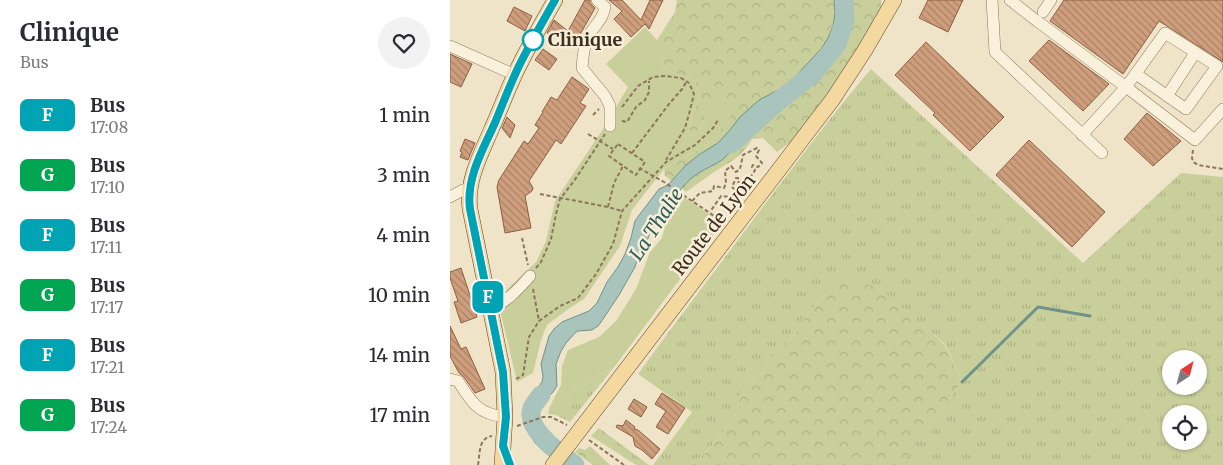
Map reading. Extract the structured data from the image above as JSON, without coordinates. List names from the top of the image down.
{
  "streets": {
    "main road": ["Route de Lyon"]
  },
  "water": ["La Thalie"],
  "places": ["Clinique"],
  "lines": ["bus line F"],
  "north": "top right",
  "page": {
    "heading": ["Clinique", "Bus"],
    "on_map": "F",
    "list": [
      {
        "mark": "F",
        "name": "Bus",
        "note": "17:08",
        "value": "1 min"
      },
      {
        "mark": "G",
        "name": "Bus",
        "note": "17:10",
        "value": "3 min"
      },
      {
        "mark": "F",
        "name": "Bus",
        "note": "17:11",
        "value": "4 min"
      },
      {
        "mark": "G",
        "name": "Bus",
        "note": "17:17",
        "value": "10 min"
      },
      {
        "mark": "F",
        "name": "Bus",
        "note": "17:21",
        "value": "14 min"
      },
      {
        "mark": "G",
        "name": "Bus",
        "note": "17:24",
        "value": "17 min"
      }
    ]
  }
}
